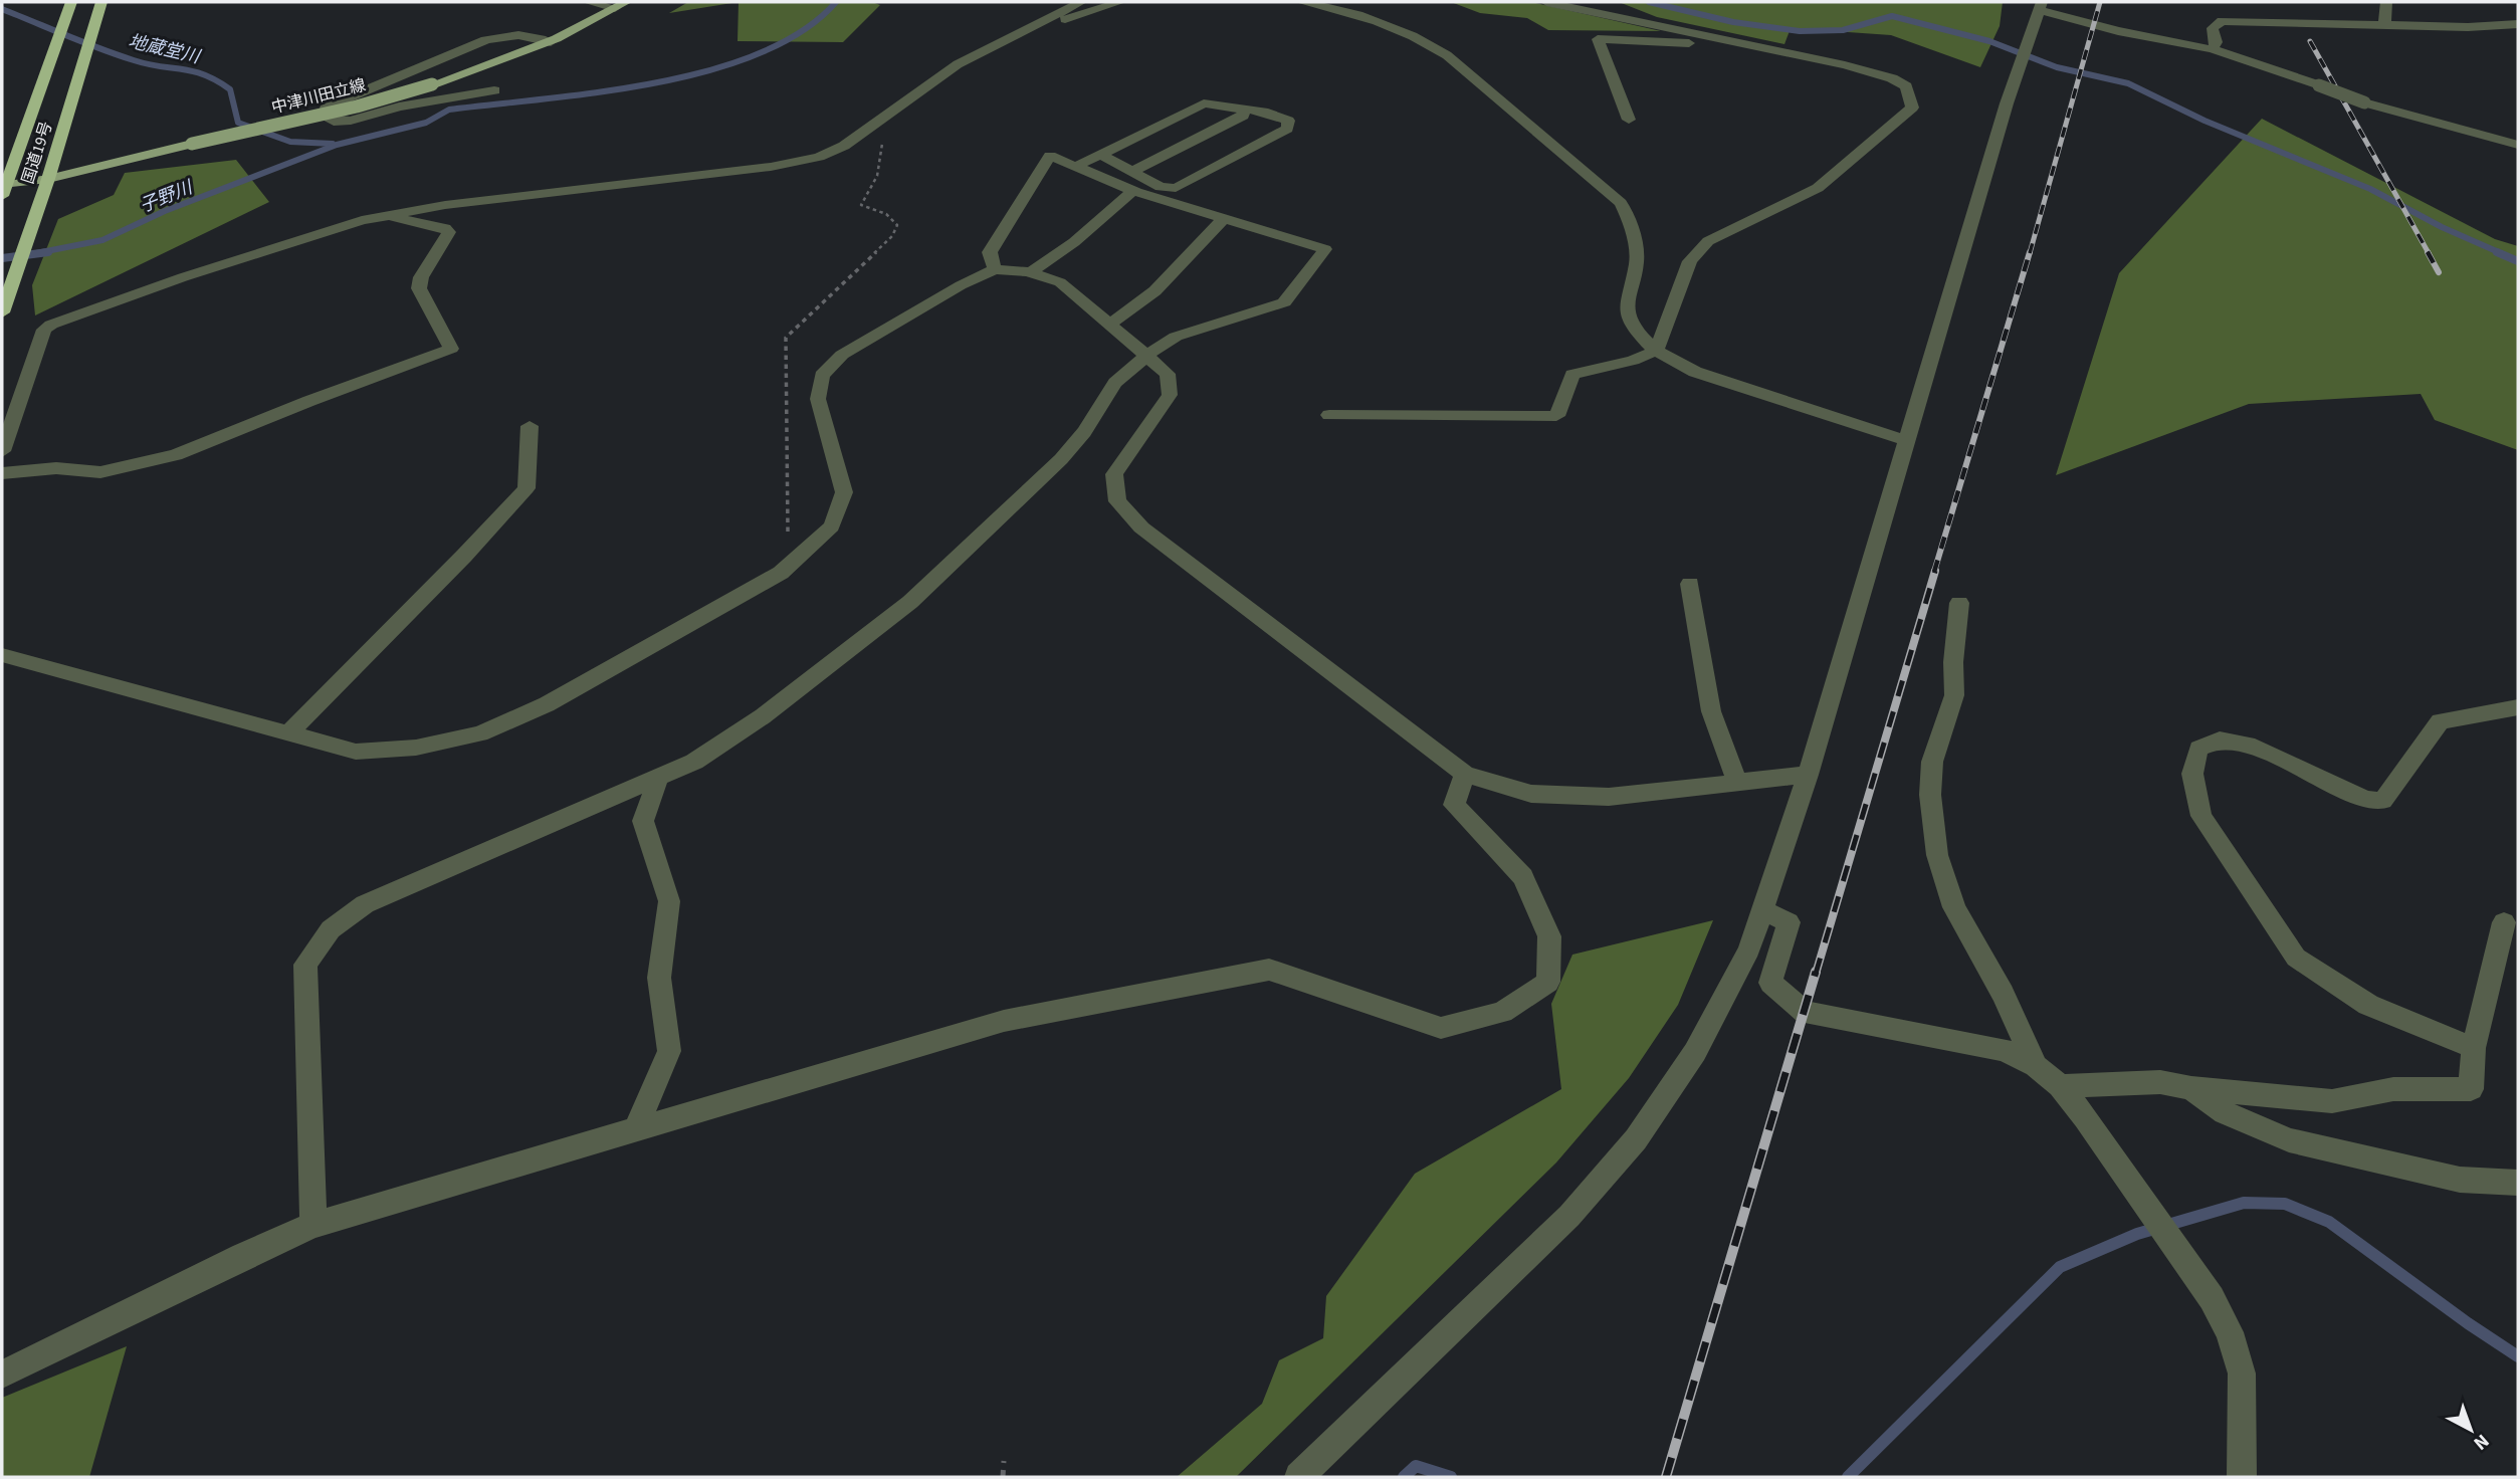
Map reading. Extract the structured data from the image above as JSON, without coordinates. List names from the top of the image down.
{
  "streets": {
    "highway": ["国道19号"],
    "main road": ["中津川田立線"]
  },
  "crossings": [
    ["中津川田立線", "国道19号"]
  ],
  "water": ["地蔵堂川", "子野川"],
  "north": "bottom right"
}
